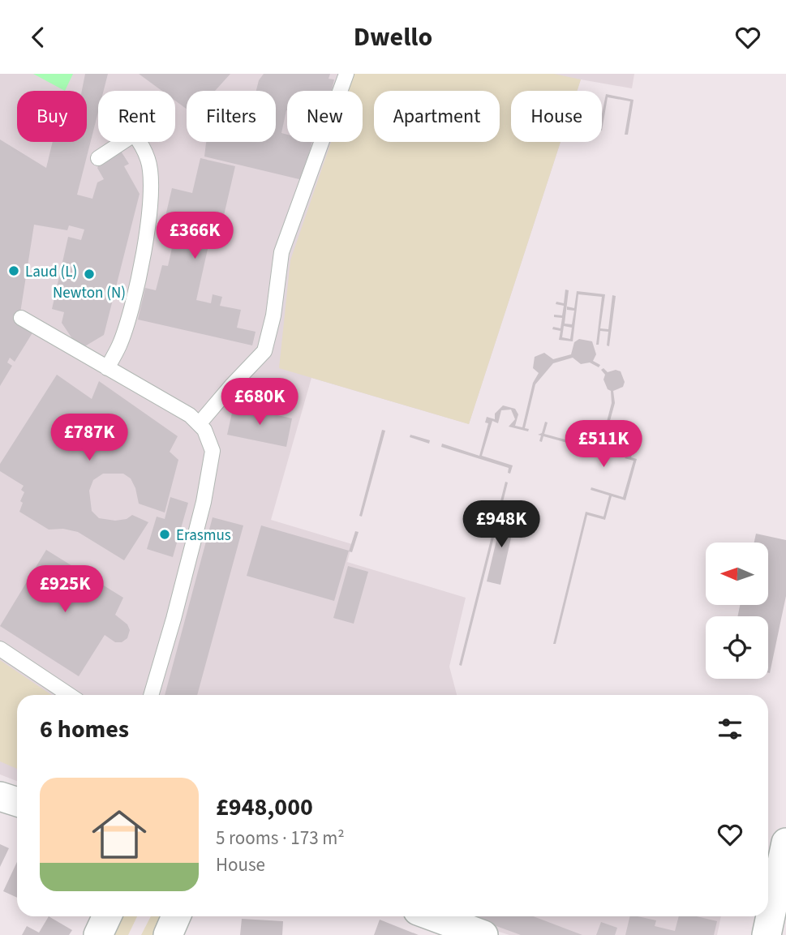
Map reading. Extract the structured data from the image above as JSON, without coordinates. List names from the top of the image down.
{
  "places": ["Laud (L)", "Newton (N)", "Erasmus"],
  "north": "left",
  "page": {
    "header": "Dwello",
    "chip": [
      "Buy",
      "Rent",
      "Filters",
      "New",
      "Apartment",
      "House"
    ],
    "price": [
      "£366K",
      "£680K",
      "£787K",
      "£511K",
      "£948K",
      "£925K"
    ],
    "heading": "6 homes",
    "list": [
      {
        "name": "£948,000",
        "note": "5 rooms · 173 m² · House"
      }
    ]
  }
}
